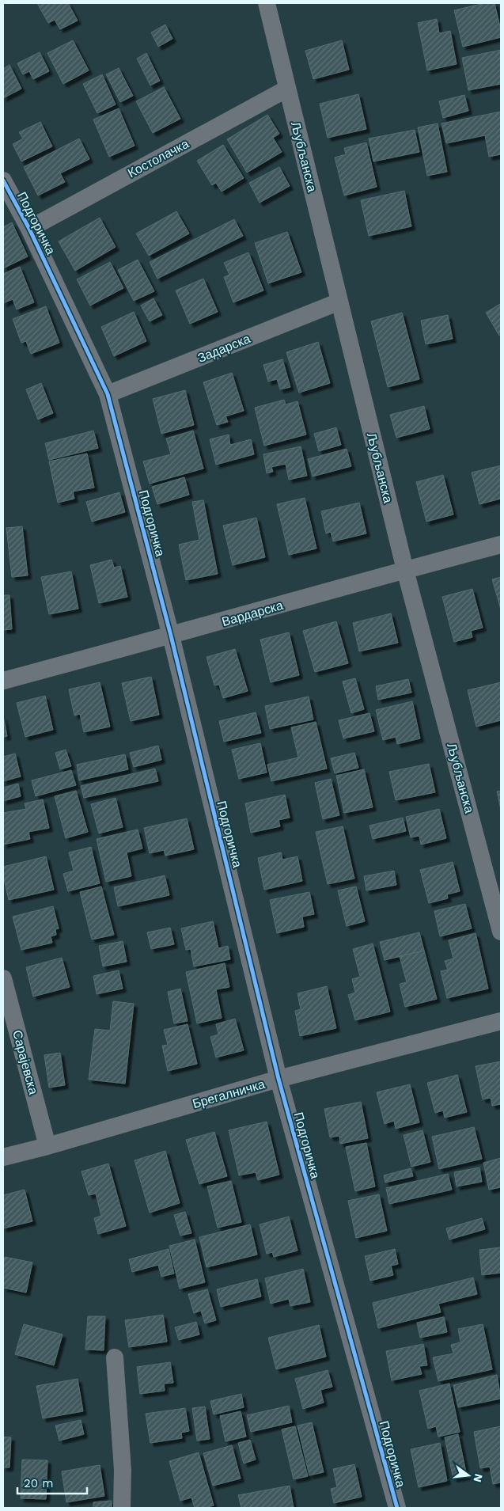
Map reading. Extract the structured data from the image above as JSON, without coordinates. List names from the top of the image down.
{
  "streets": {
    "street": [
      "Љубљанска",
      "Костолачка",
      "Подгоричка",
      "Задарска",
      "Вардарска",
      "Сарајевска",
      "Брегалничка"
    ]
  },
  "crossings": [
    ["Љубљанска", "Костолачка"],
    ["Љубљанска", "Задарска"],
    ["Љубљанска", "Вардарска"],
    ["Костолачка", "Подгоричка"],
    ["Подгоричка", "Задарска"],
    ["Подгоричка", "Вардарска"],
    ["Подгоричка", "Брегалничка"],
    ["Сарајевска", "Брегалничка"]
  ],
  "scale_bar": "20 m",
  "north": "right"
}
